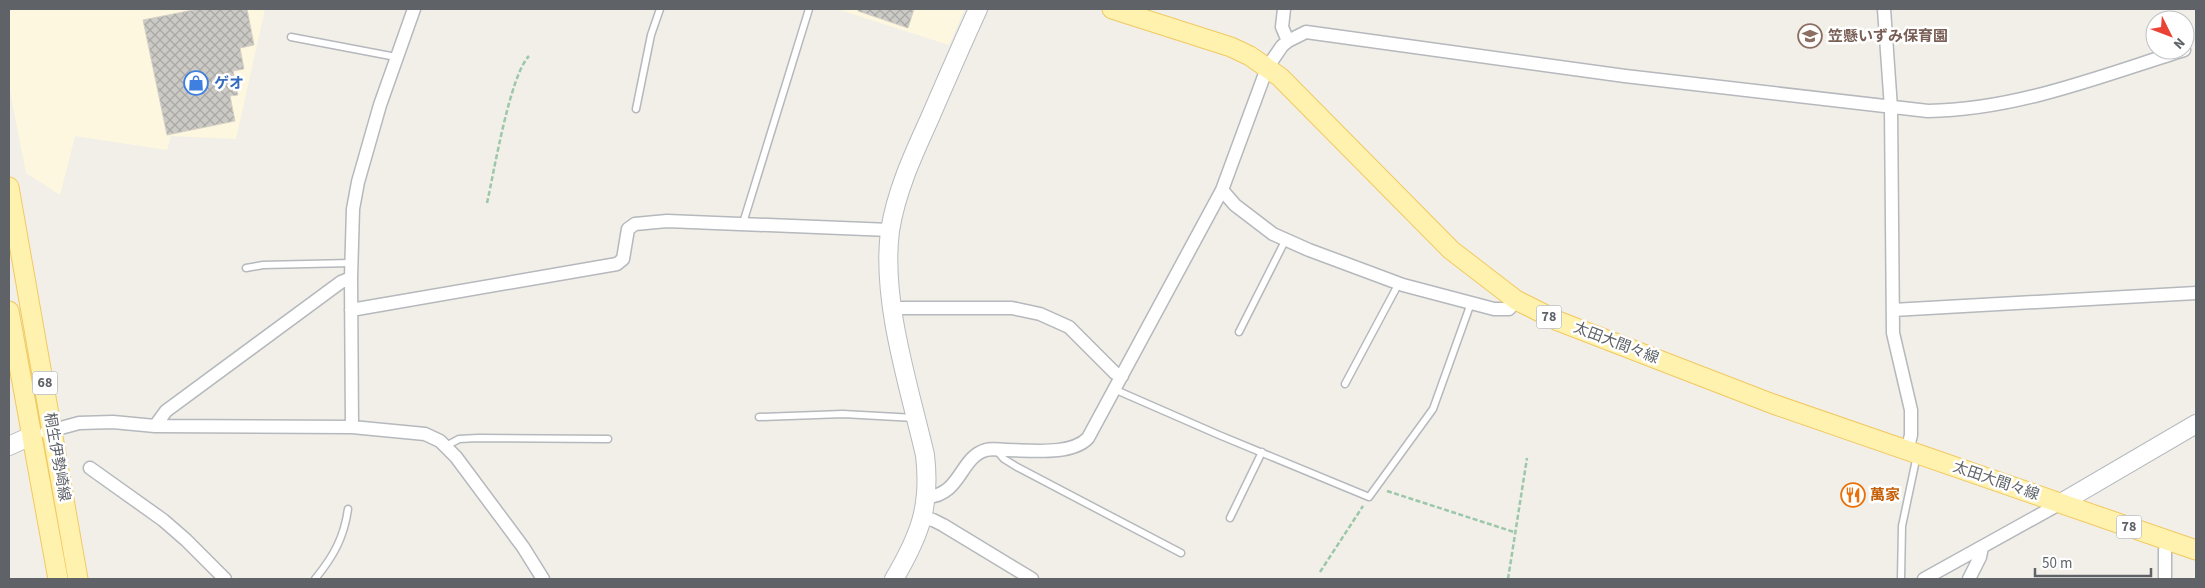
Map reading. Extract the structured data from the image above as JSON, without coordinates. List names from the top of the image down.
{
  "streets": {
    "main road": [
      "78",
      "太田大間々線",
      "68",
      "桐生伊勢崎線"
    ]
  },
  "places": {
    "school or university": ["笠懸いずみ保育園"],
    "shop": ["ゲオ"],
    "restaurant": ["萬家"]
  },
  "scale_bar": "50 m",
  "north": "bottom right"
}
